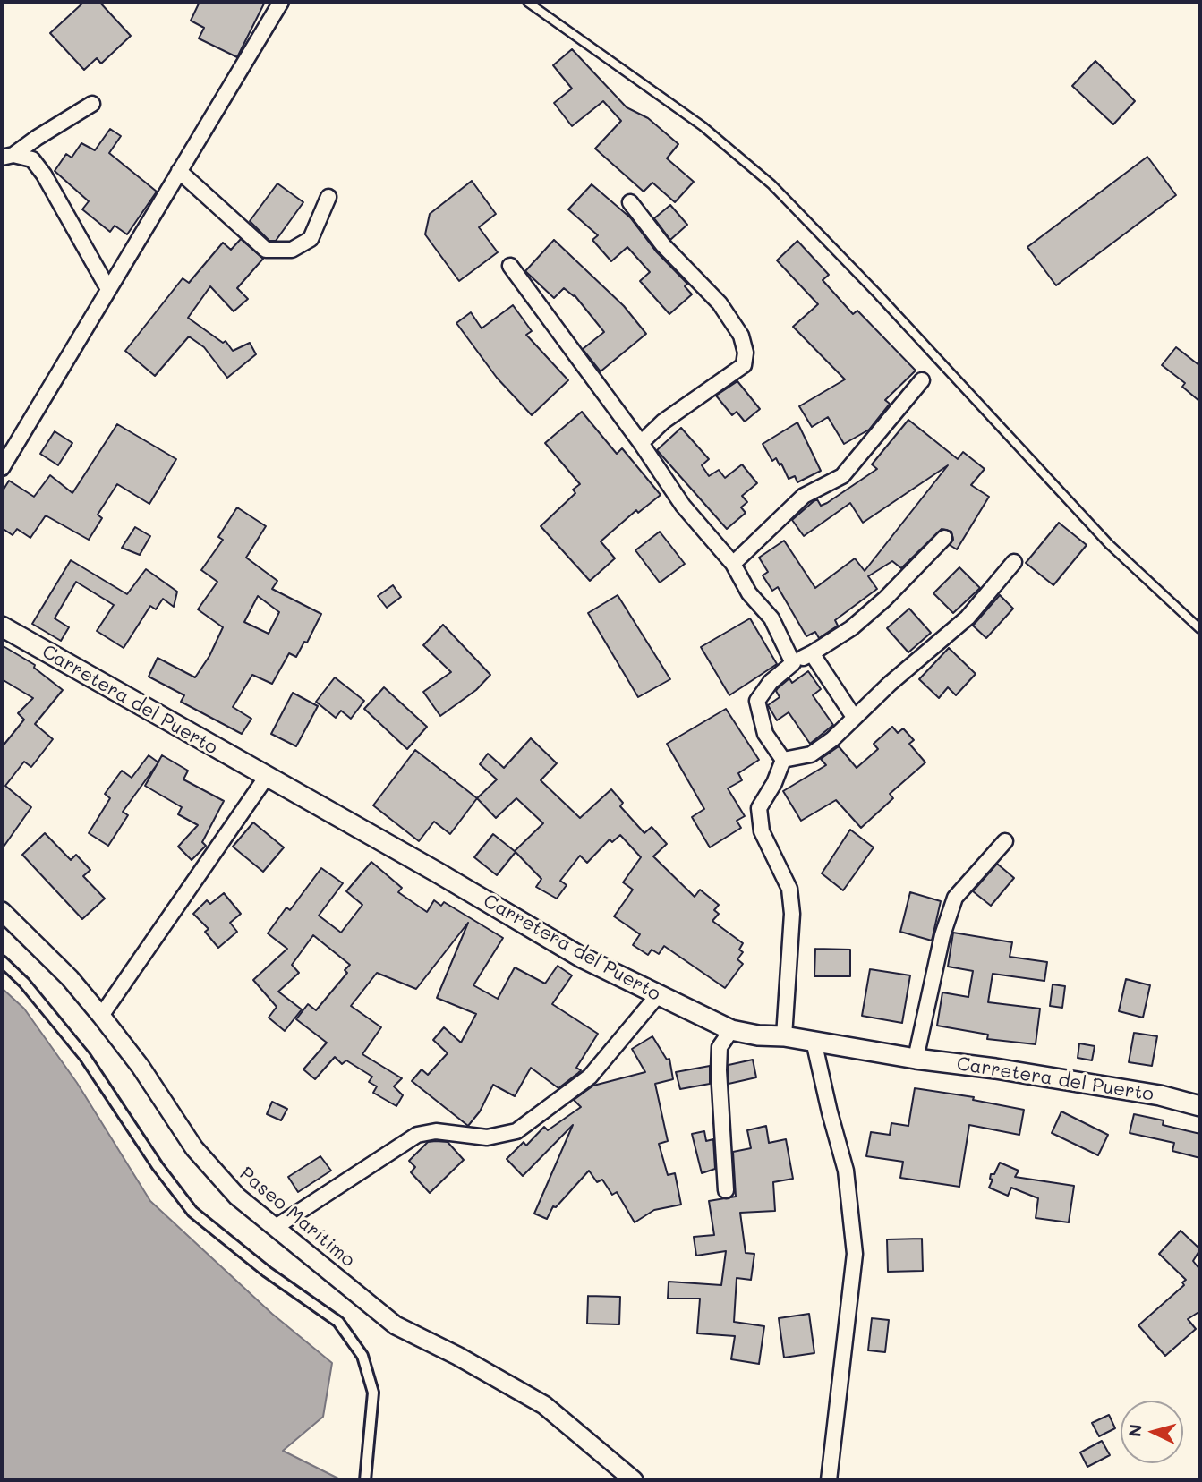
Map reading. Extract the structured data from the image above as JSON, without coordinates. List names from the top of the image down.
{
  "streets": {
    "main road": ["Carretera del Puerto"],
    "street": ["Paseo Marítimo"]
  },
  "north": "left"
}
